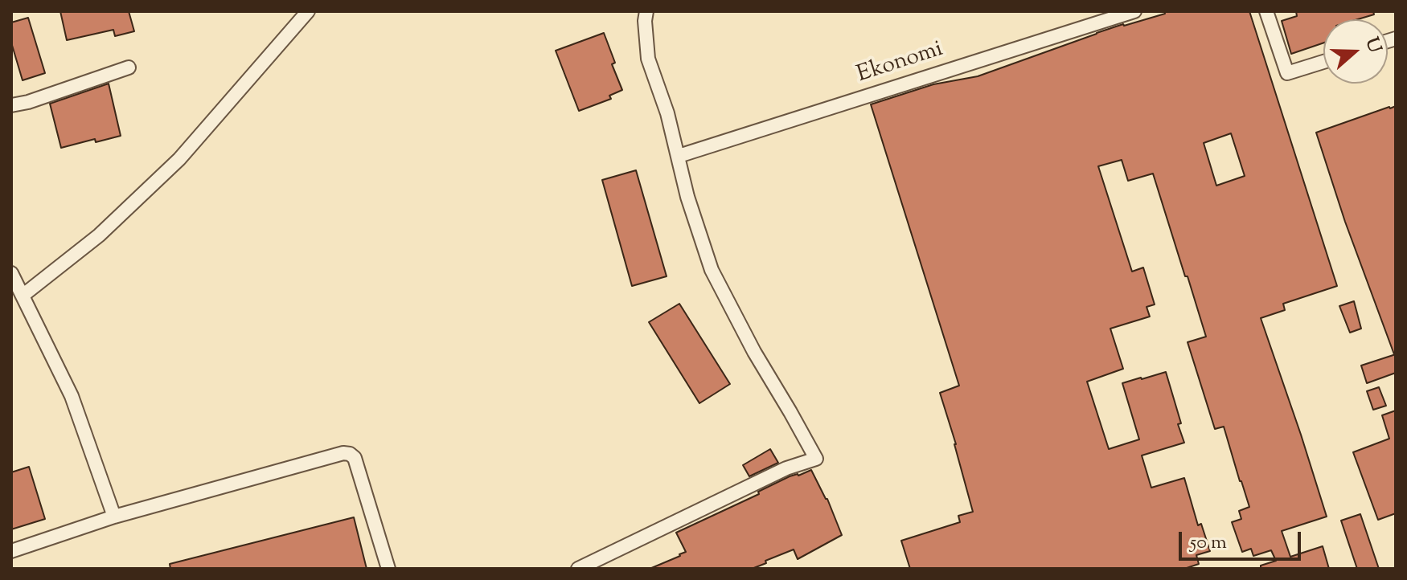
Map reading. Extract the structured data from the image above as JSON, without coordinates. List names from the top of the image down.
{
  "streets": {
    "street": ["Ekonomi"]
  },
  "scale_bar": "50 m",
  "north": "right"
}
